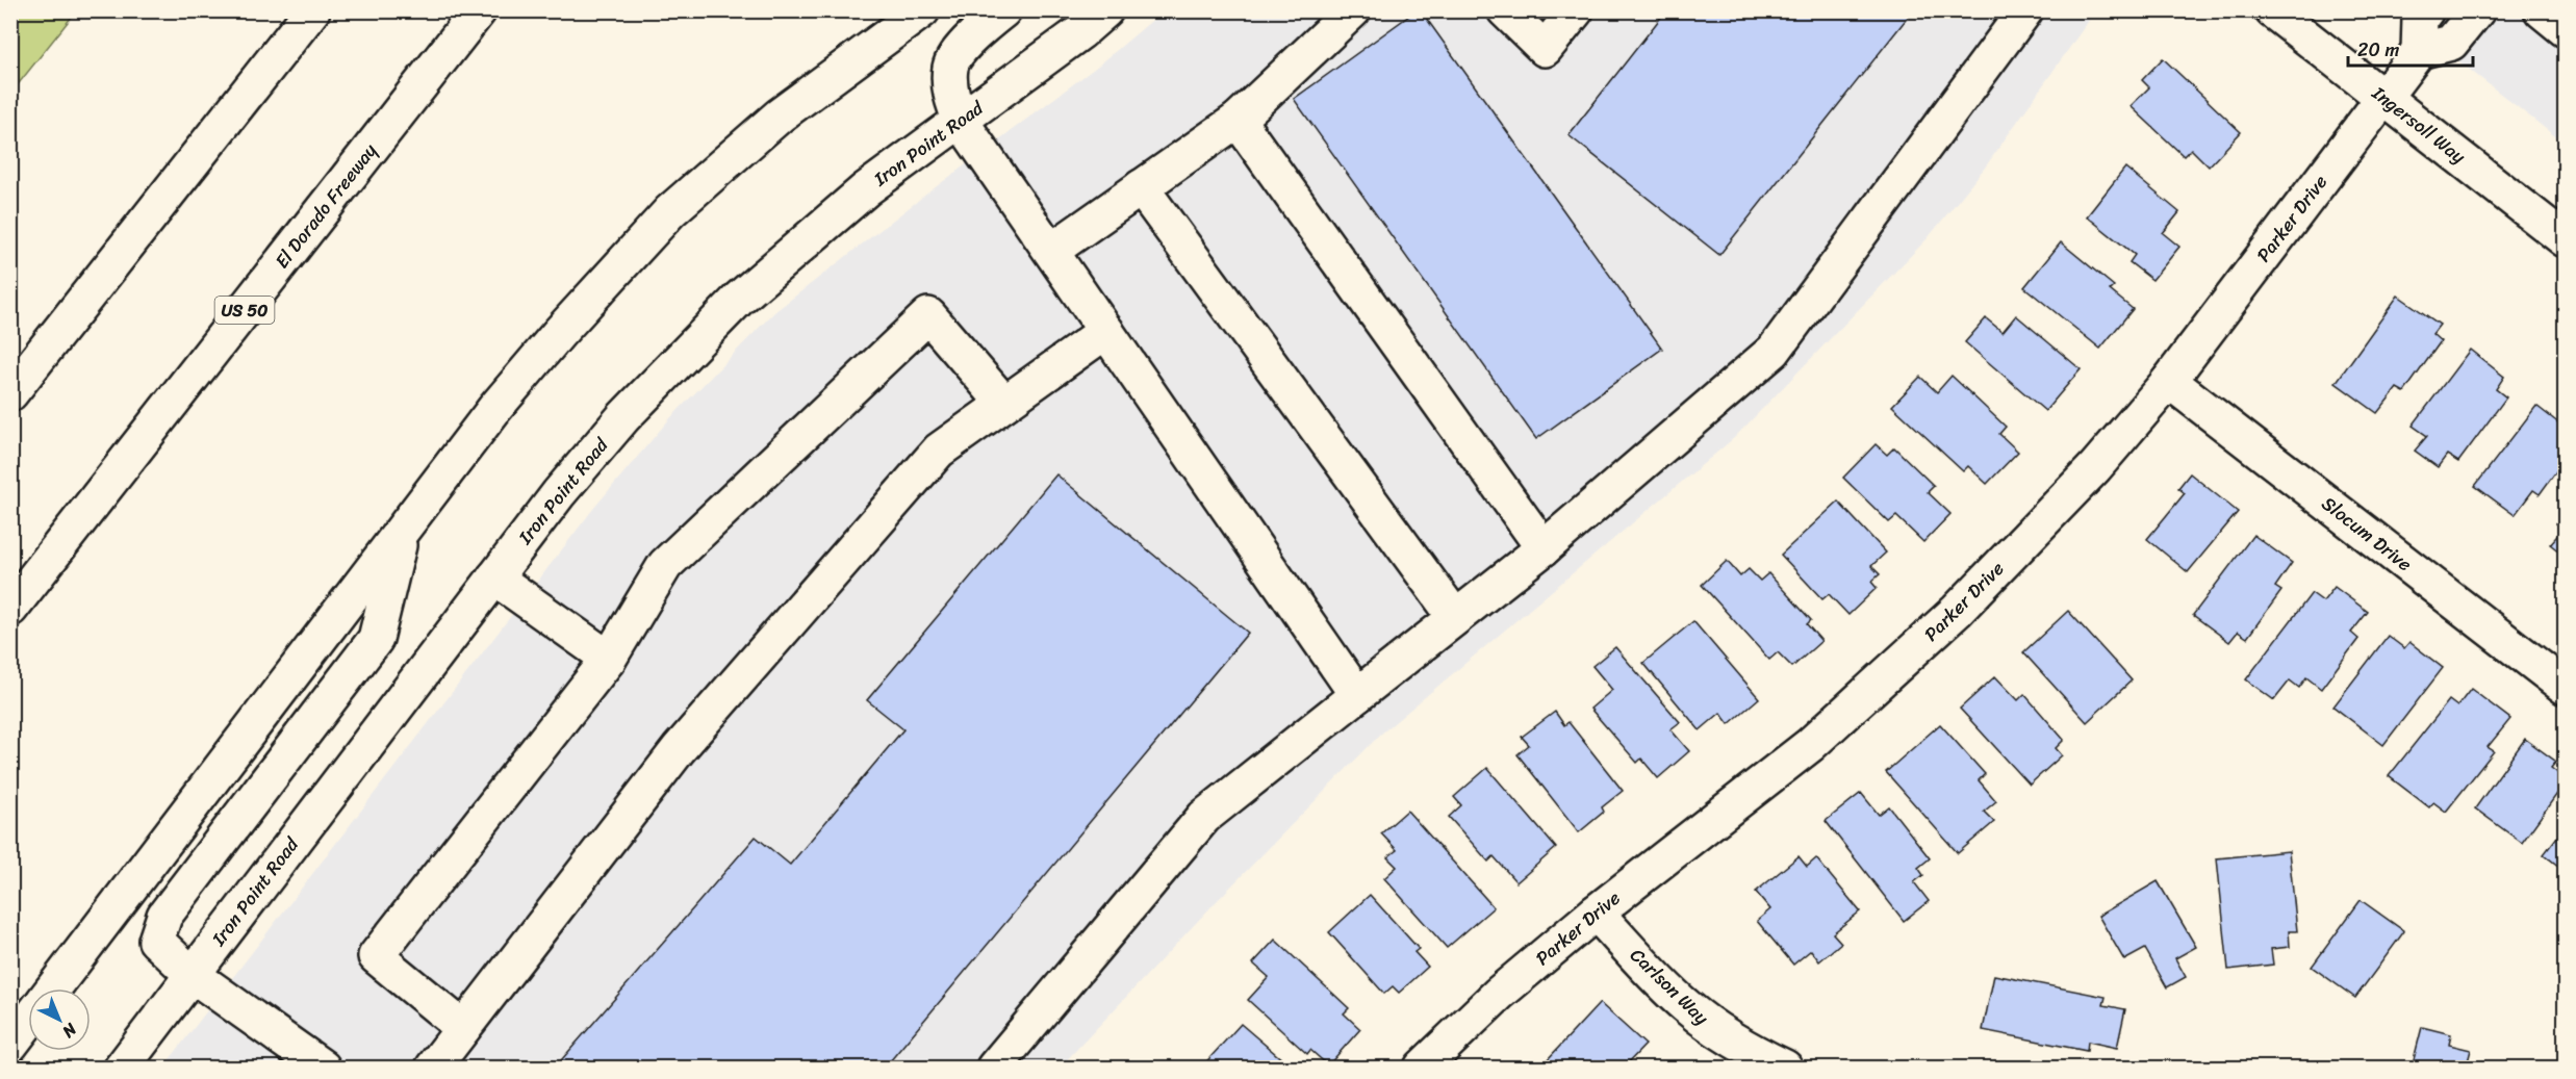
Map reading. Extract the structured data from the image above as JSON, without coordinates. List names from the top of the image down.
{
  "streets": {
    "main road": [
      "Ingersoll Way",
      "Iron Point Road",
      "El Dorado Freeway",
      "Parker Drive",
      "US 50",
      "Slocum Drive",
      "Carlson Way"
    ]
  },
  "crossings": [
    ["Ingersoll Way", "Parker Drive"],
    ["Parker Drive", "Slocum Drive"],
    ["Parker Drive", "Carlson Way"]
  ],
  "scale_bar": "20 m",
  "north": "bottom right"
}
